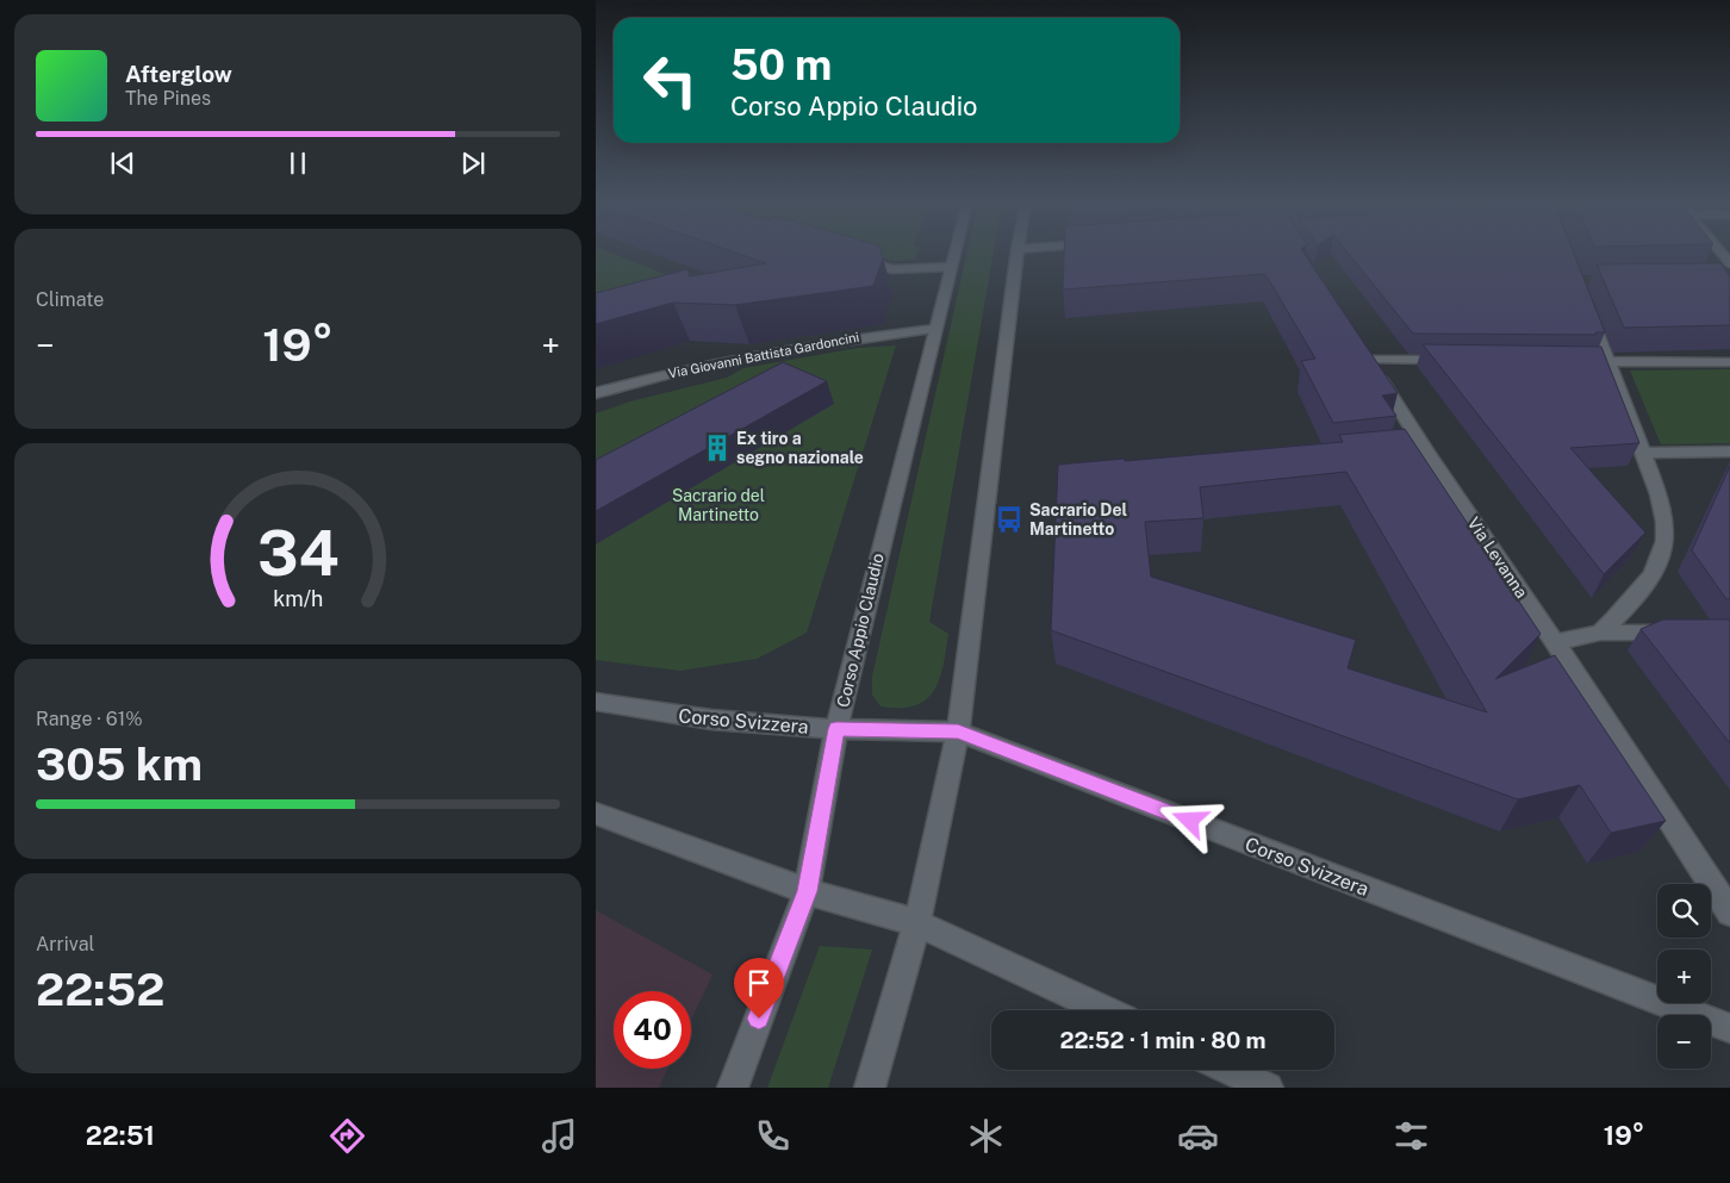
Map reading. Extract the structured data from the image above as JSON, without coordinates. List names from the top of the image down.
{
  "streets": {
    "street": [
      "Via Giovanni Battista Gardoncini",
      "Via Levanna",
      "Corso Appio Claudio",
      "Corso Svizzera"
    ]
  },
  "crossings": [
    ["Via Giovanni Battista Gardoncini", "Corso Appio Claudio"],
    ["Corso Appio Claudio", "Corso Svizzera"]
  ],
  "parks": ["Sacrario del Martinetto"],
  "places": {
    "building": ["Ex tiro a segno nazionale"],
    "bus stop": ["Sacrario Del Martinetto"]
  },
  "page": {
    "turn": ["50 m", "Corso Appio Claudio"],
    "song": ["Afterglow", "The Pines"],
    "tile": [
      "Climate",
      ["Range · 61%", "305 km"],
      ["Arrival", "22:52"]
    ],
    "heat": ["−", "19°", "+"],
    "map_buttons": ["+", "−"],
    "limit": "40",
    "trip": "22:52 · 1 min · 80 m",
    "tabs": ["22:51", "19°"],
    "gauge": ["34", "km/h"]
  }
}
